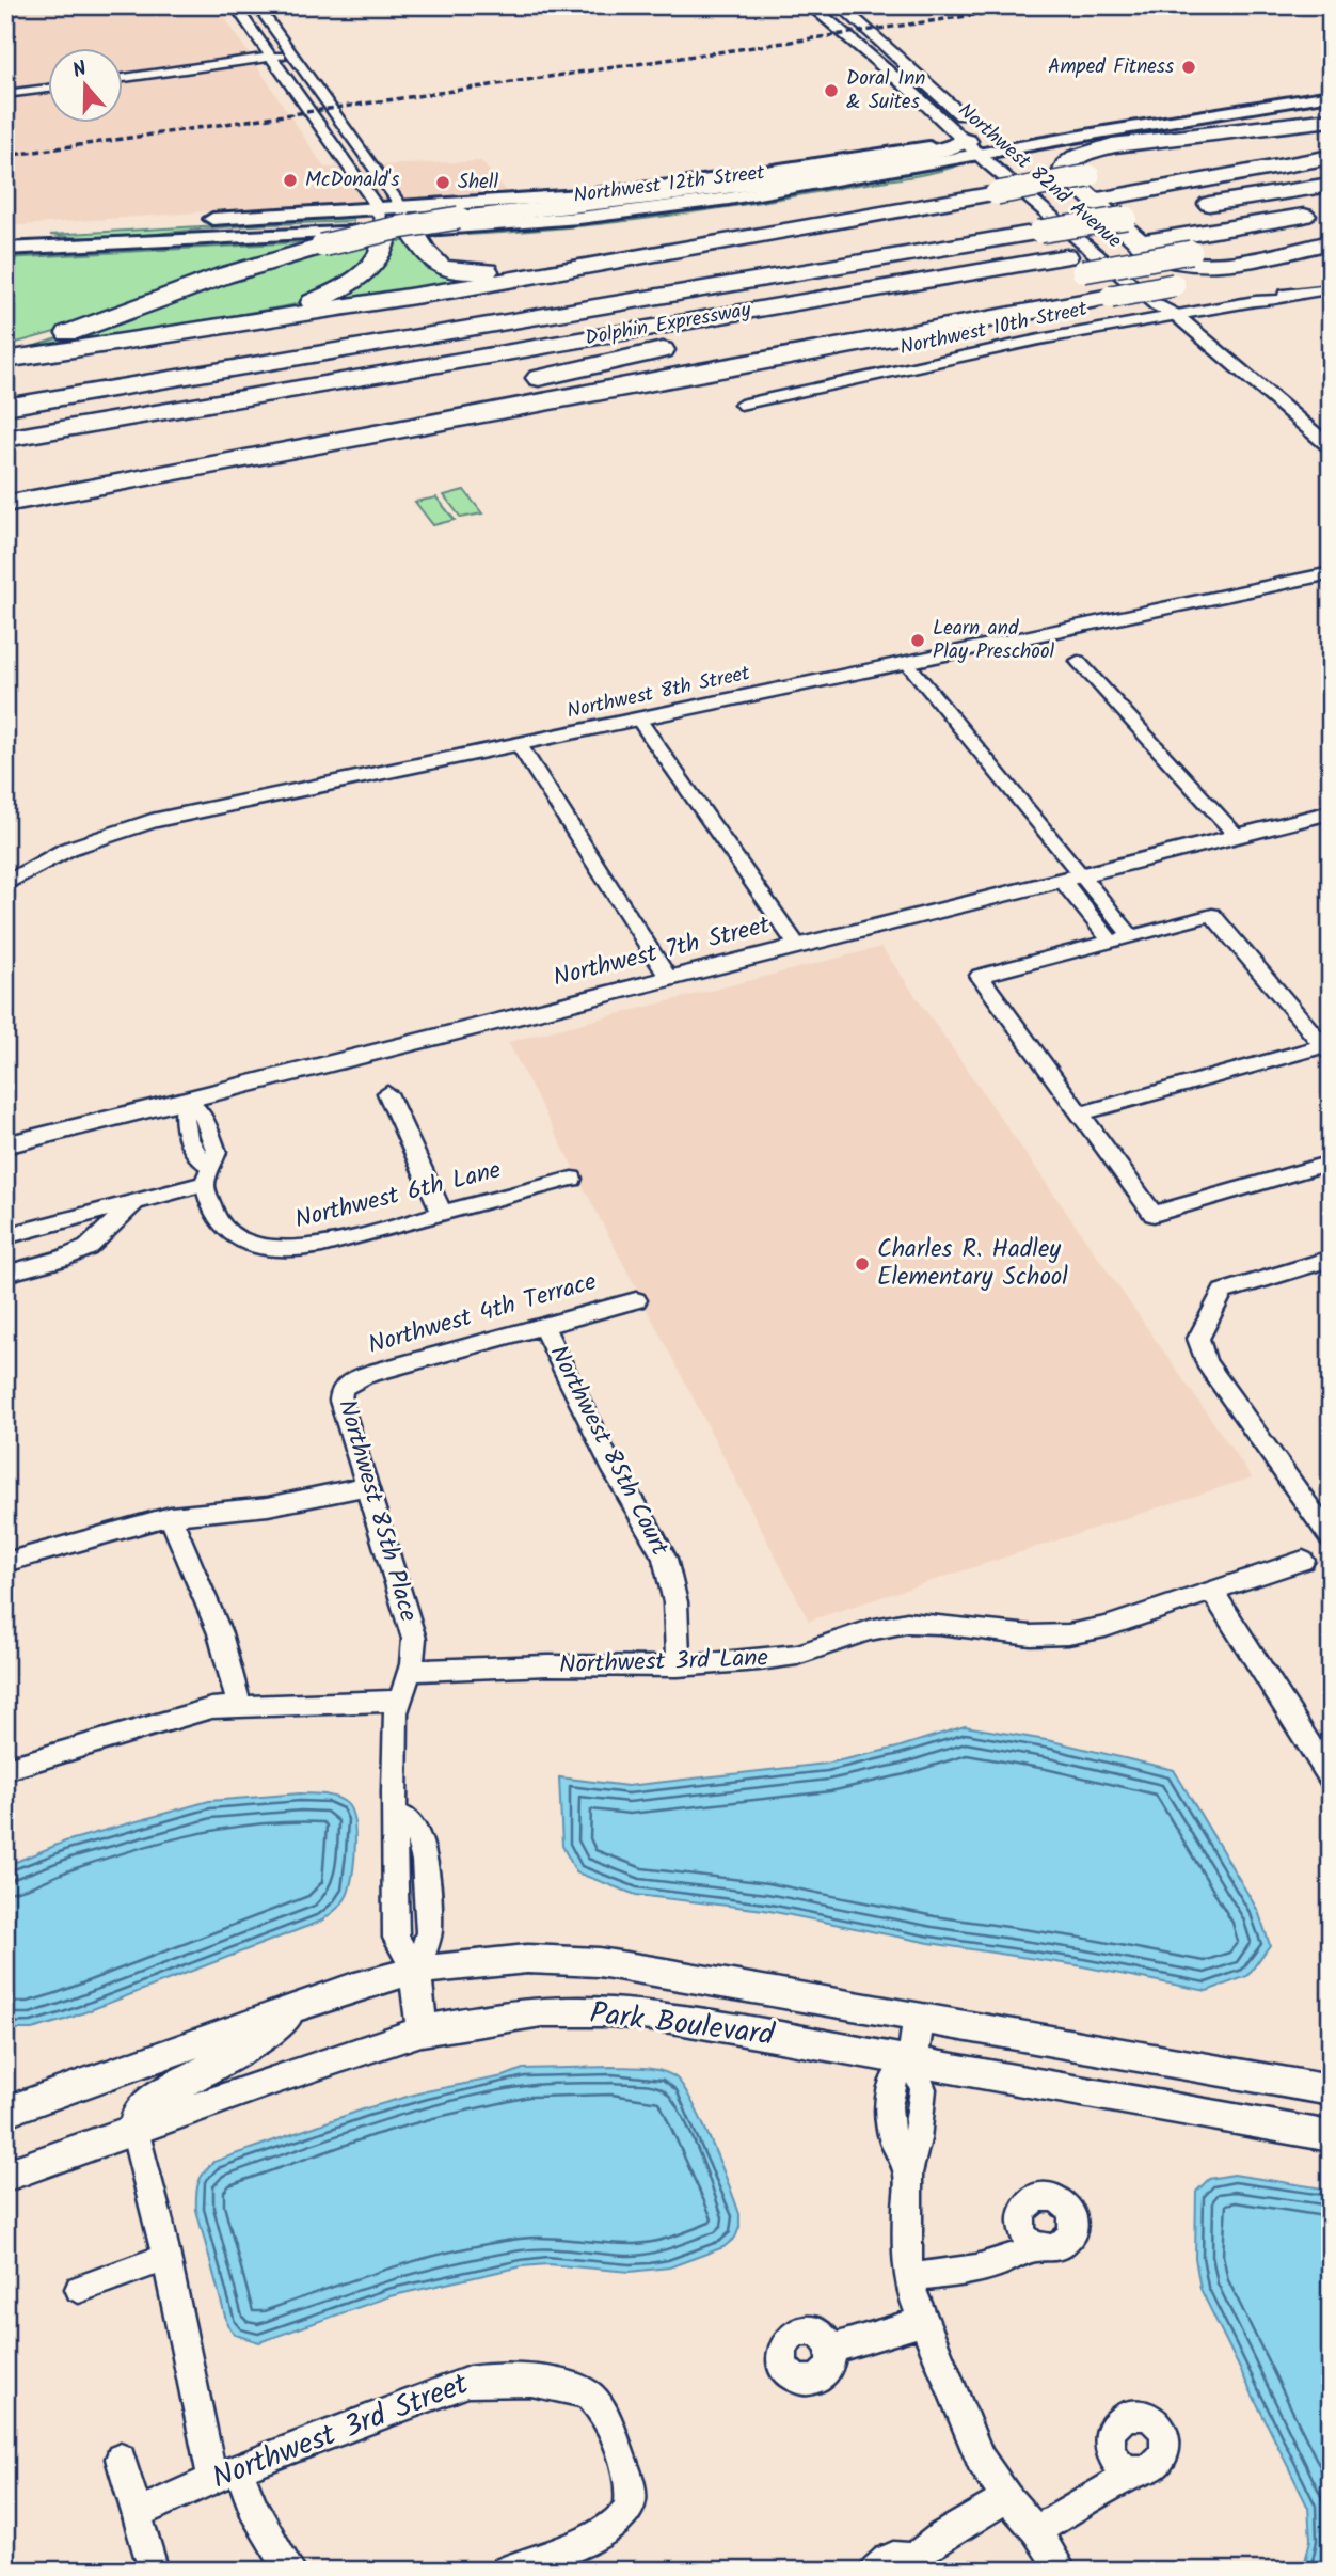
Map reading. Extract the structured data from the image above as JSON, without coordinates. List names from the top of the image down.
{
  "streets": {
    "highway": ["Dolphin Expressway"],
    "main road": ["Northwest 12th Street"],
    "street": [
      "Northwest 82nd Avenue",
      "Northwest 10th Street",
      "Northwest 8th Street",
      "Northwest 7th Street",
      "Northwest 6th Lane",
      "Northwest 4th Terrace",
      "Northwest 85th Court",
      "Northwest 85th Place",
      "Northwest 3rd Lane",
      "Park Boulevard",
      "Northwest 3rd Street"
    ]
  },
  "crossings": [
    ["Northwest 82nd Avenue", "Northwest 12th Street"],
    ["Northwest 82nd Avenue", "Northwest 10th Street"],
    ["Northwest 7th Street", "Northwest 6th Lane"],
    ["Northwest 4th Terrace", "Northwest 85th Court"],
    ["Northwest 4th Terrace", "Northwest 85th Place"],
    ["Northwest 85th Court", "Northwest 3rd Lane"],
    ["Northwest 85th Place", "Northwest 3rd Lane"],
    ["Northwest 85th Place", "Park Boulevard"]
  ],
  "places": [
    "Amped Fitness",
    "Doral Inn & Suites",
    "McDonald's",
    "Shell",
    "Learn and Play Preschool",
    "Charles R. Hadley Elementary School"
  ],
  "north": "top"
}
